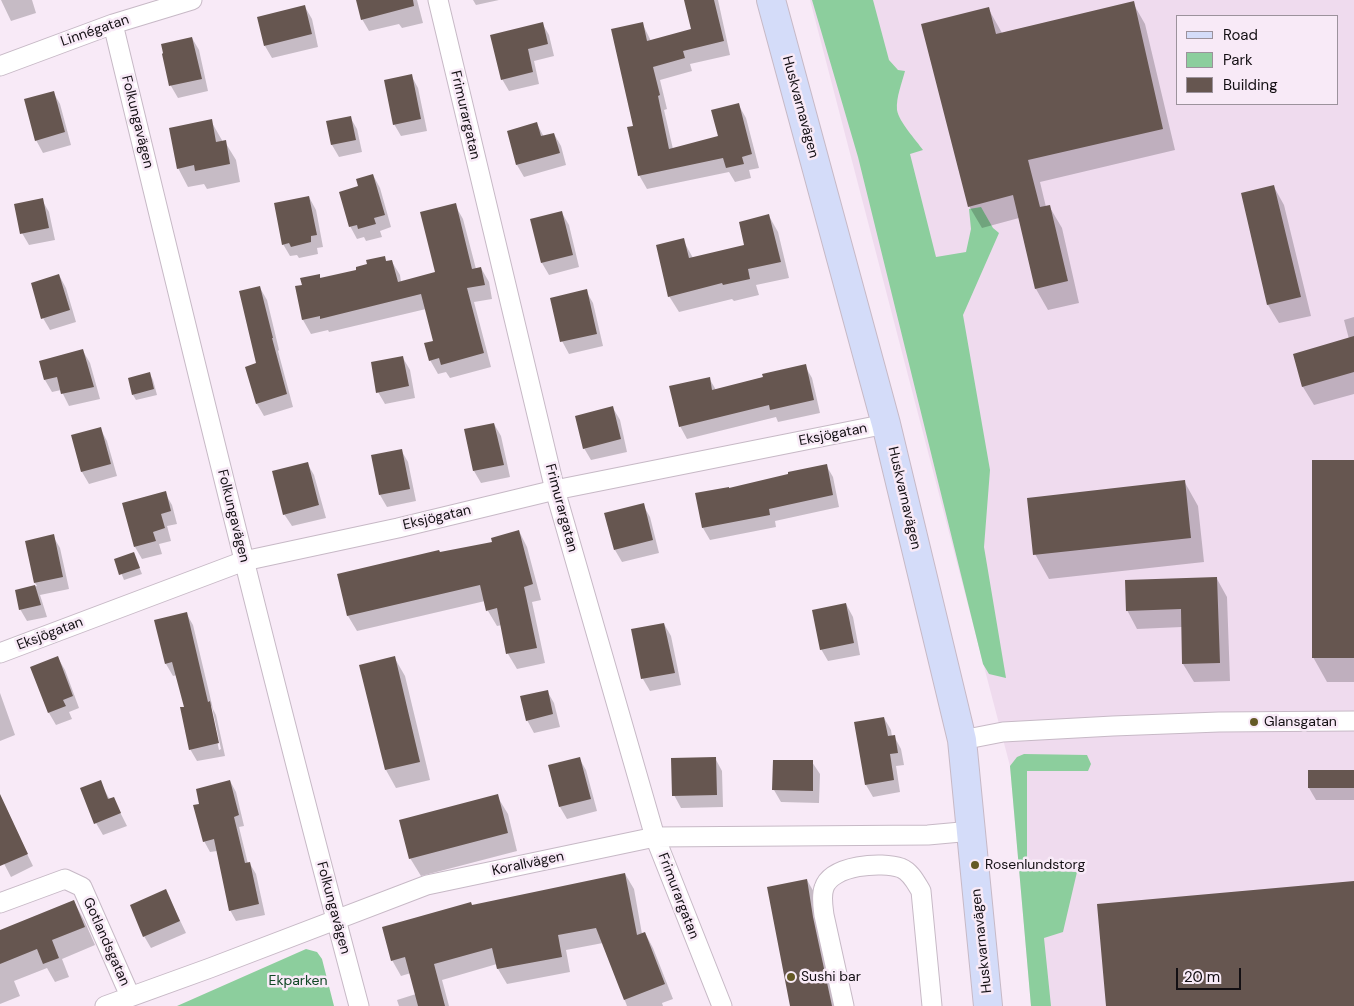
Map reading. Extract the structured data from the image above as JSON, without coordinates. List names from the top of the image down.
{
  "streets": {
    "street": [
      "Linnégatan",
      "Huskvarnavägen",
      "Frimurargatan",
      "Folkungavägen",
      "Eksjögatan",
      "Korallvägen",
      "Gotlandsgatan"
    ]
  },
  "crossings": [
    ["Linnégatan", "Folkungavägen"],
    ["Huskvarnavägen", "Eksjögatan"],
    ["Huskvarnavägen", "Korallvägen"],
    ["Frimurargatan", "Eksjögatan"],
    ["Frimurargatan", "Korallvägen"],
    ["Folkungavägen", "Eksjögatan"],
    ["Folkungavägen", "Korallvägen"],
    ["Korallvägen", "Gotlandsgatan"]
  ],
  "parks": ["Ekparken"],
  "places": ["Glansgatan", "Rosenlundstorg", "Sushi bar"],
  "legend": ["Road", "Park", "Building"],
  "scale_bar": "20 m"
}
